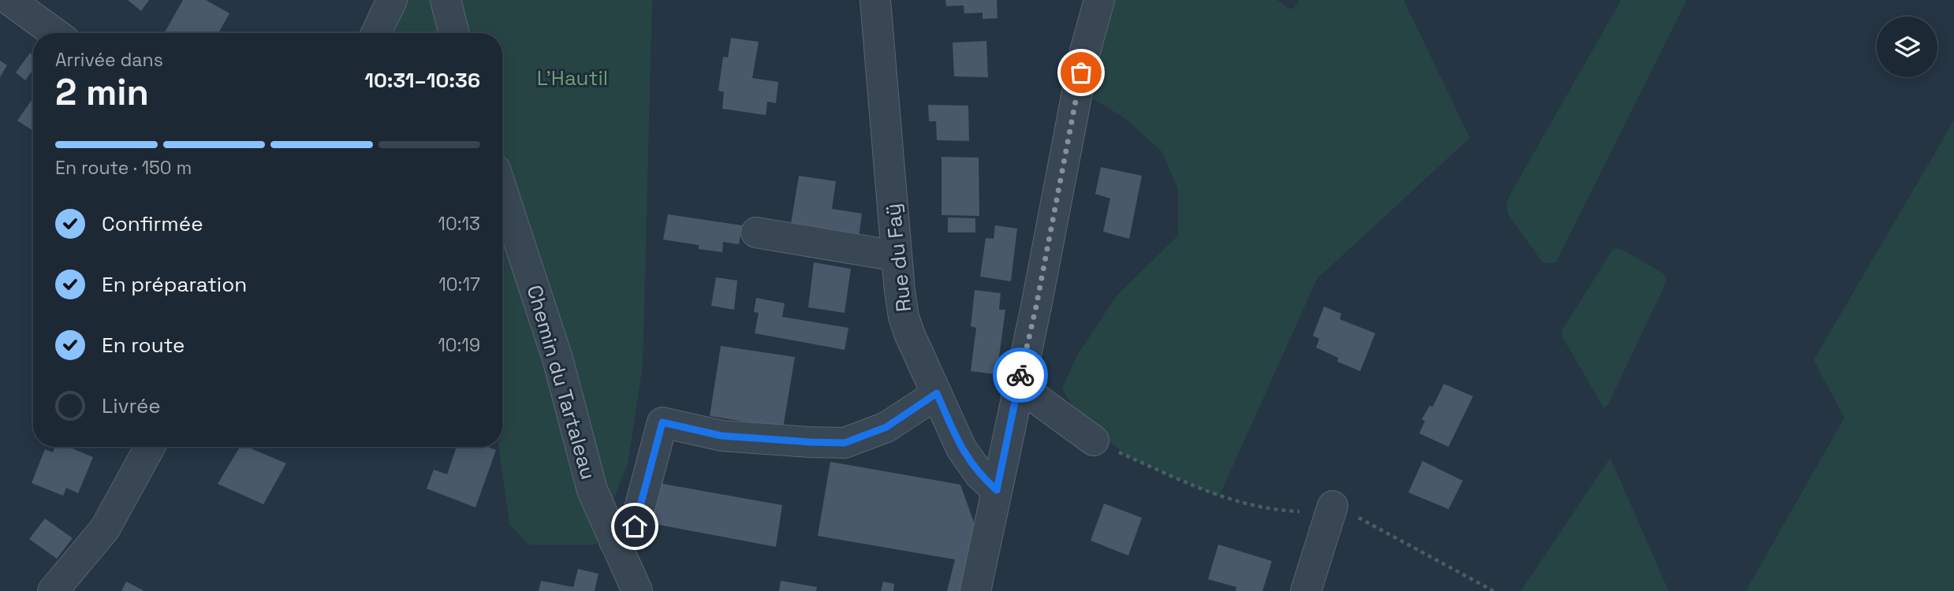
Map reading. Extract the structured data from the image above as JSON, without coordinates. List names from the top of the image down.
{
  "streets": {
    "street": ["Rue du Faÿ", "Chemin du Tartaleau"]
  },
  "parks": ["L'Hautil"],
  "page": {
    "heading": ["2 min", "Arrivée dans", "10:31–10:36"],
    "bar": "En route · 150 m",
    "list": [
      ["Confirmée", "10:13"],
      ["En préparation", "10:17"],
      ["En route", "10:19"],
      "Livrée"
    ]
  }
}
